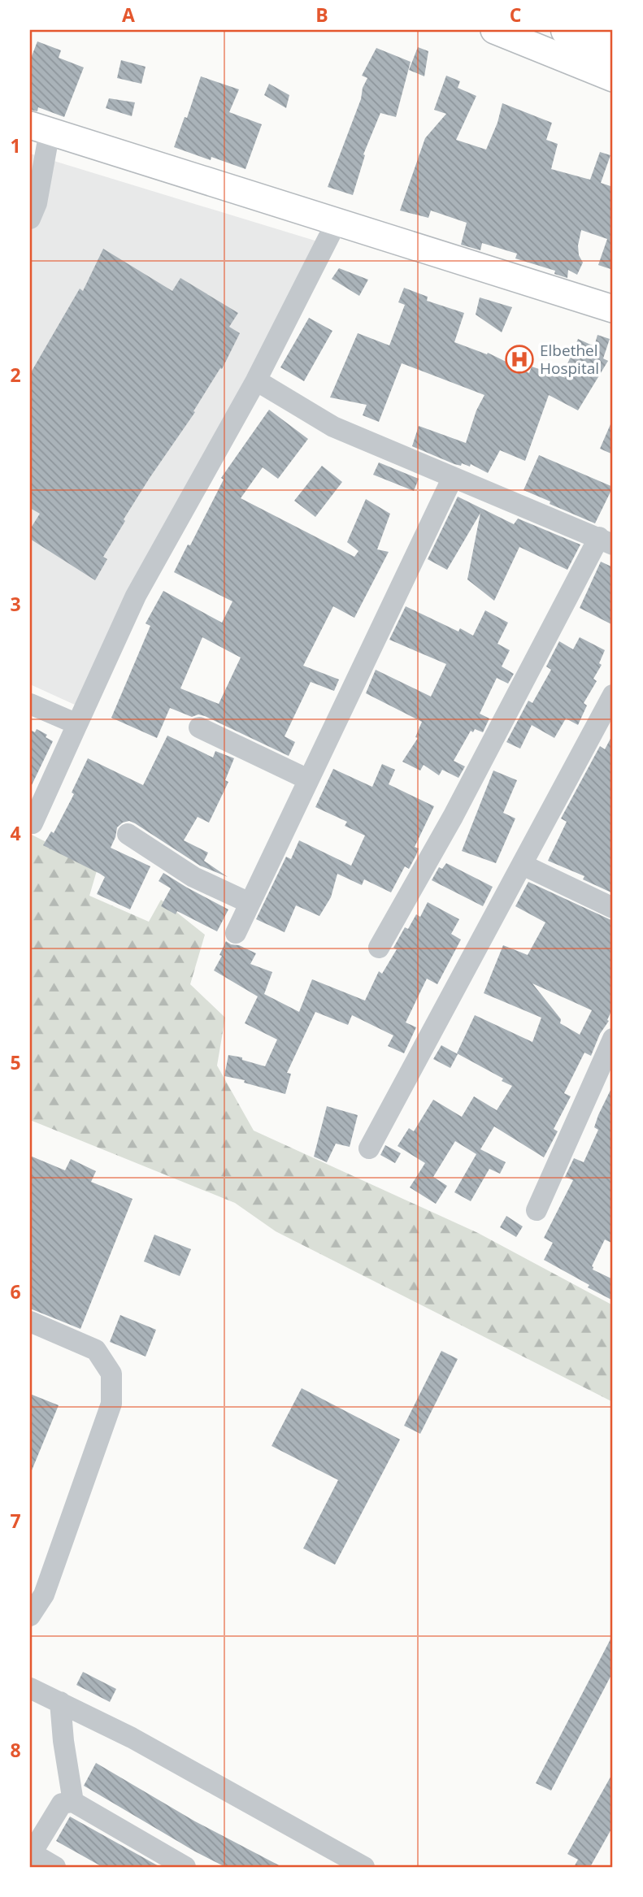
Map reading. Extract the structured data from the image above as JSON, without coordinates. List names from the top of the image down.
{
  "places": {
    "hospital": ["Elbethel Hospital"]
  },
  "grid": {
    "columns": ["A", "B", "C"],
    "rows": [
      "1",
      "2",
      "3",
      "4",
      "5",
      "6",
      "7",
      "8"
    ]
  }
}
